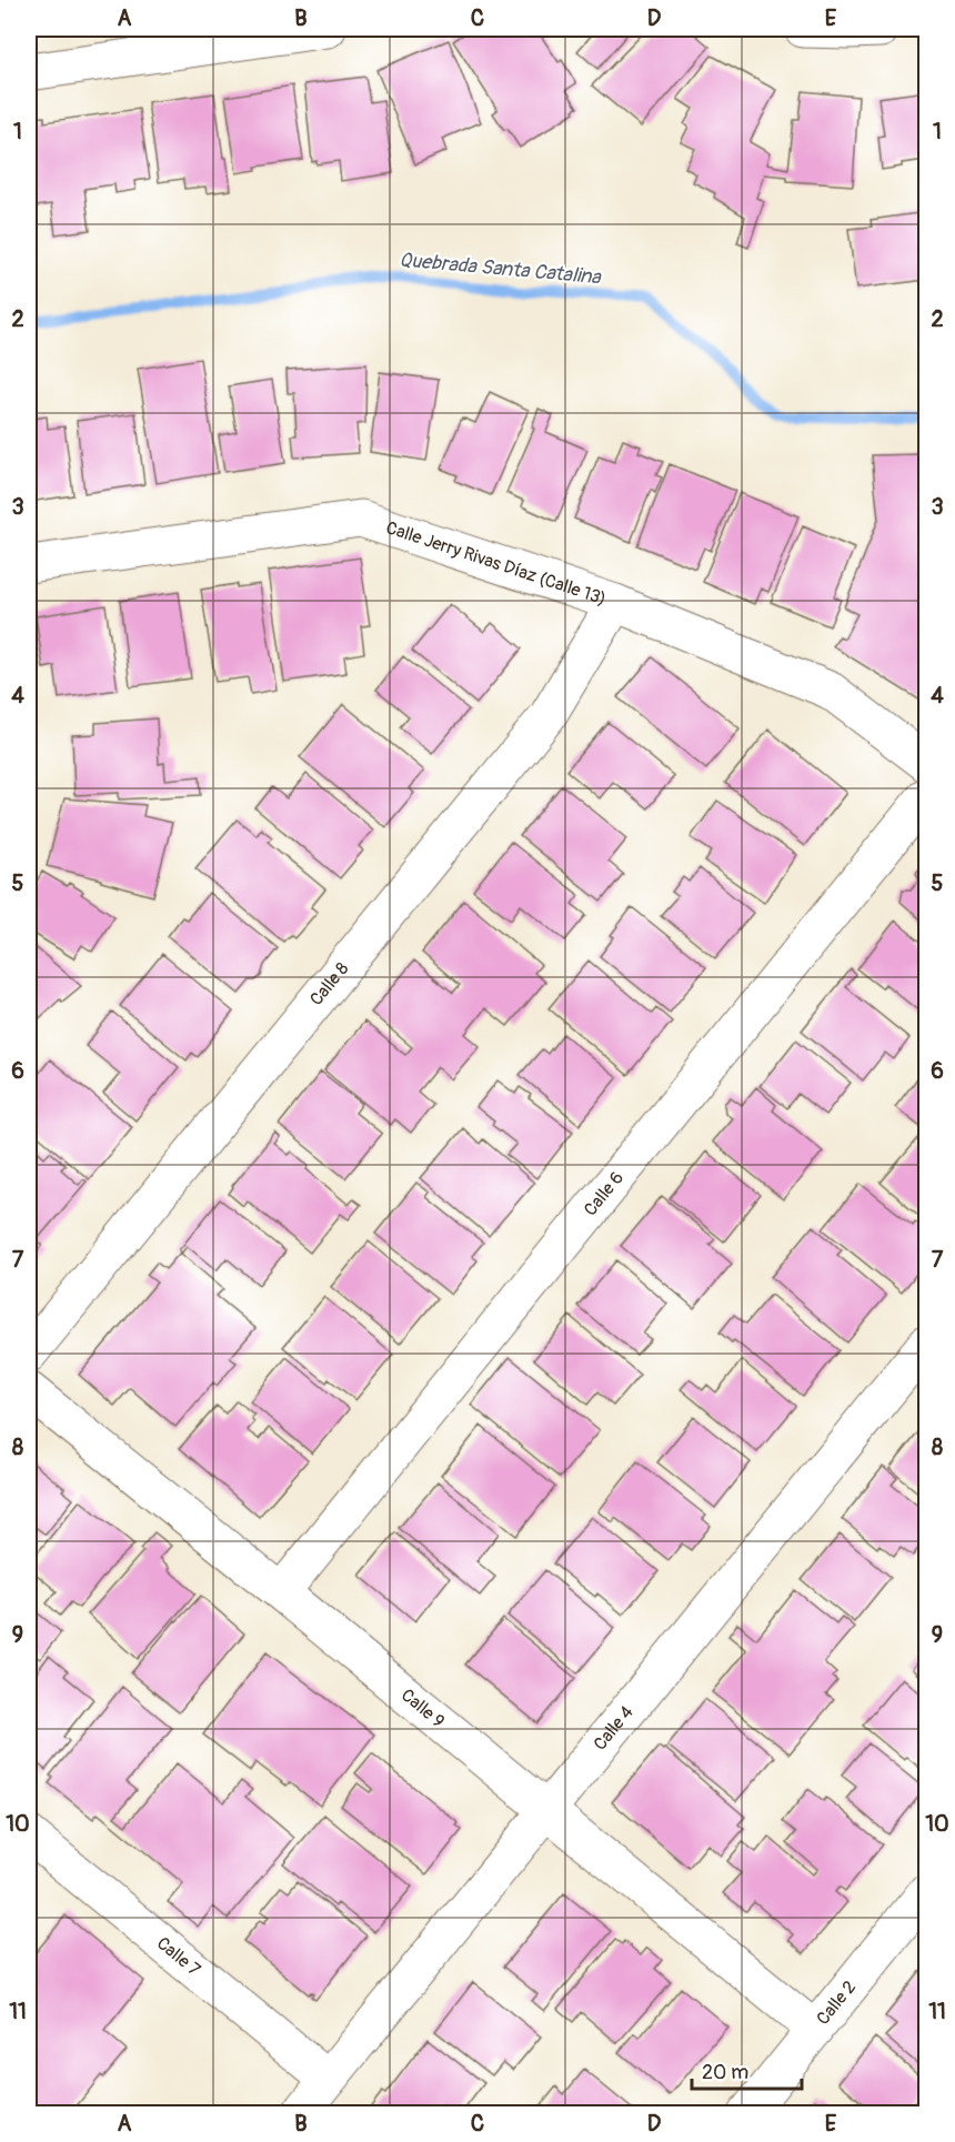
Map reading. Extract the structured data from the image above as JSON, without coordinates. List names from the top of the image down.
{
  "streets": {
    "street": [
      "Calle Jerry Rivas Díaz (Calle 13)",
      "Calle 8",
      "Calle 6",
      "Calle 9",
      "Calle 4",
      "Calle 7",
      "Calle 2"
    ]
  },
  "crossings": [
    ["Calle Jerry Rivas Díaz (Calle 13)", "Calle 8"],
    ["Calle 6", "Calle 9"],
    ["Calle 9", "Calle 4"],
    ["Calle 9", "Calle 2"],
    ["Calle 4", "Calle 7"]
  ],
  "water": ["Quebrada Santa Catalina"],
  "scale_bar": "20 m",
  "grid": {
    "columns": [
      "A",
      "B",
      "C",
      "D",
      "E"
    ],
    "rows": [
      "1",
      "2",
      "3",
      "4",
      "5",
      "6",
      "7",
      "8",
      "9",
      "10",
      "11"
    ]
  }
}
